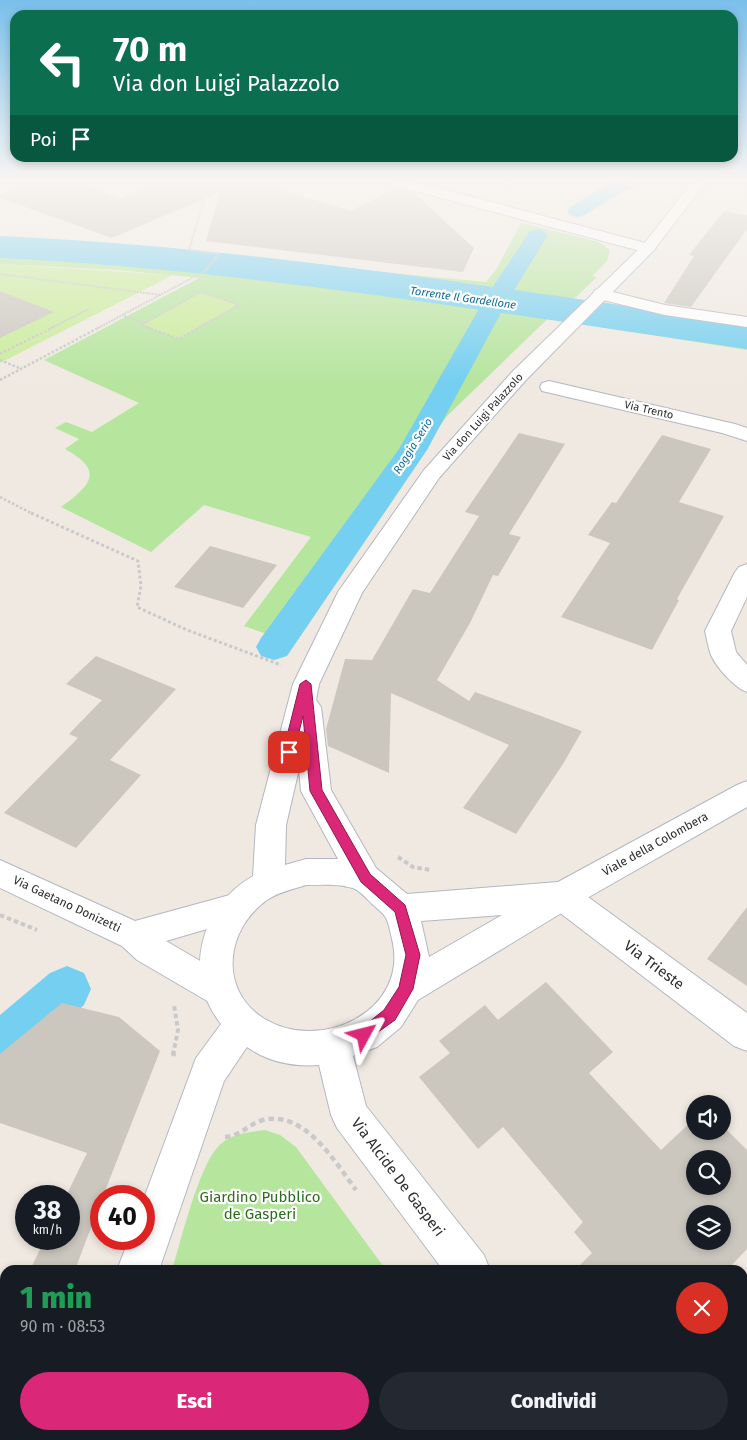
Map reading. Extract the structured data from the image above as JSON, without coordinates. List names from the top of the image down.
{
  "streets": {
    "street": [
      "Via Trento",
      "Via don Luigi Palazzolo",
      "Viale della Colombera",
      "Via Gaetano Donizetti",
      "Via Trieste",
      "Via Alcide De Gasperi"
    ]
  },
  "crossings": [
    ["Viale della Colombera", "Via Trieste"]
  ],
  "water": ["Torrente Il Gardellone", "Roggia Serio"],
  "parks": ["Giardino Pubblico de Gasperi"],
  "page": {
    "turn": ["70 m", "Via don Luigi Palazzolo"],
    "then": "Poi",
    "speed": "38 km/h",
    "limit": "40",
    "heading": ["1 min", "90 m · 08:53"],
    "buttons": ["Esci", "Condividi"]
  }
}
